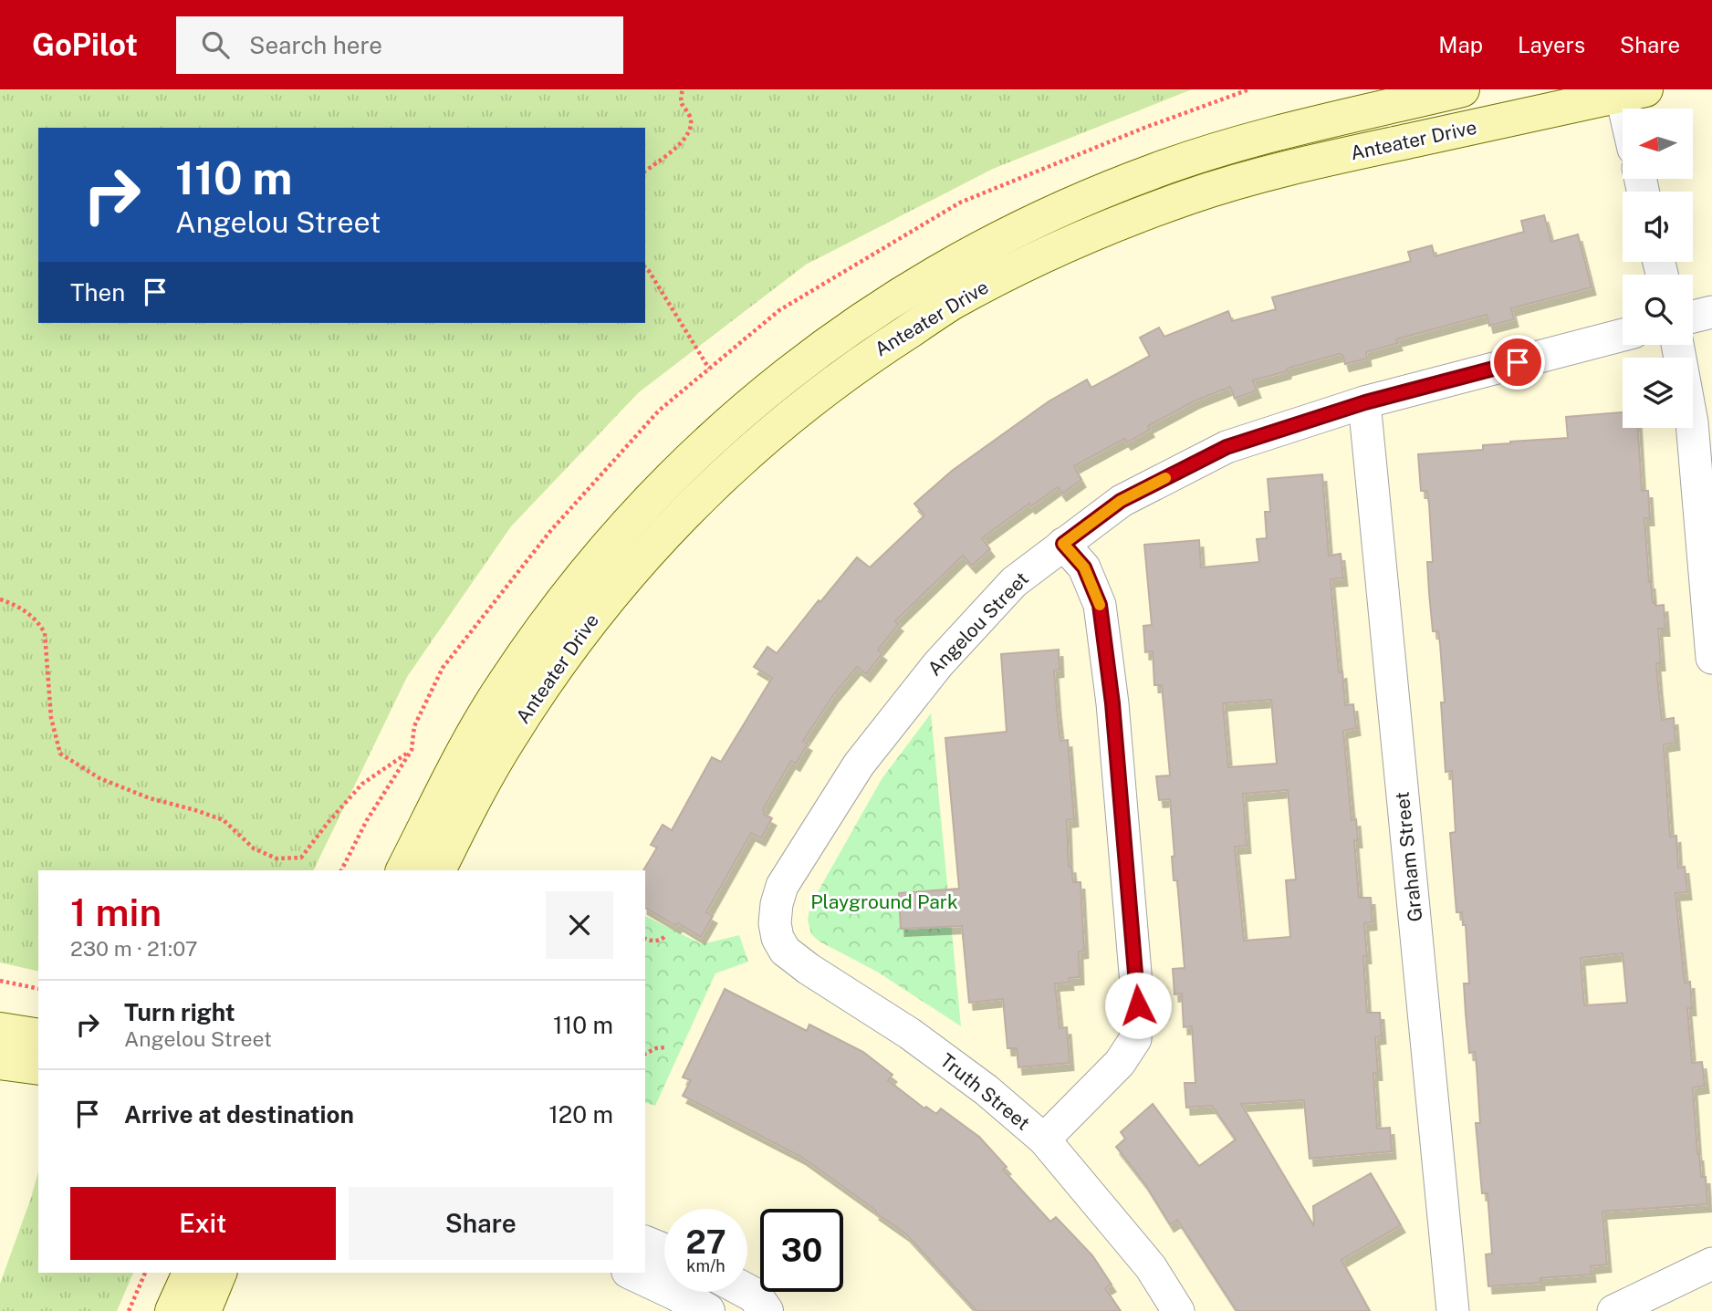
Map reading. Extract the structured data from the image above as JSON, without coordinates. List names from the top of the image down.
{
  "streets": {
    "main road": ["Anteater Drive"],
    "street": ["Angelou Street", "Graham Street", "Truth Street"]
  },
  "crossings": [
    ["Angelou Street", "Graham Street"],
    ["Angelou Street", "Truth Street"]
  ],
  "parks": ["Playground Park"],
  "north": "left",
  "page": {
    "header": "GoPilot",
    "search": "Search here",
    "nav": ["Map", "Layers", "Share"],
    "turn": ["110 m", "Angelou Street"],
    "then": "Then",
    "heading": ["1 min", "230 m · 21:07"],
    "list": [
      {
        "name": "Turn right",
        "note": "Angelou Street",
        "value": "110 m"
      },
      {
        "name": "Arrive at destination",
        "value": "120 m"
      }
    ],
    "buttons": ["Exit", "Share"],
    "speed": "27 km/h",
    "limit": "30"
  }
}
